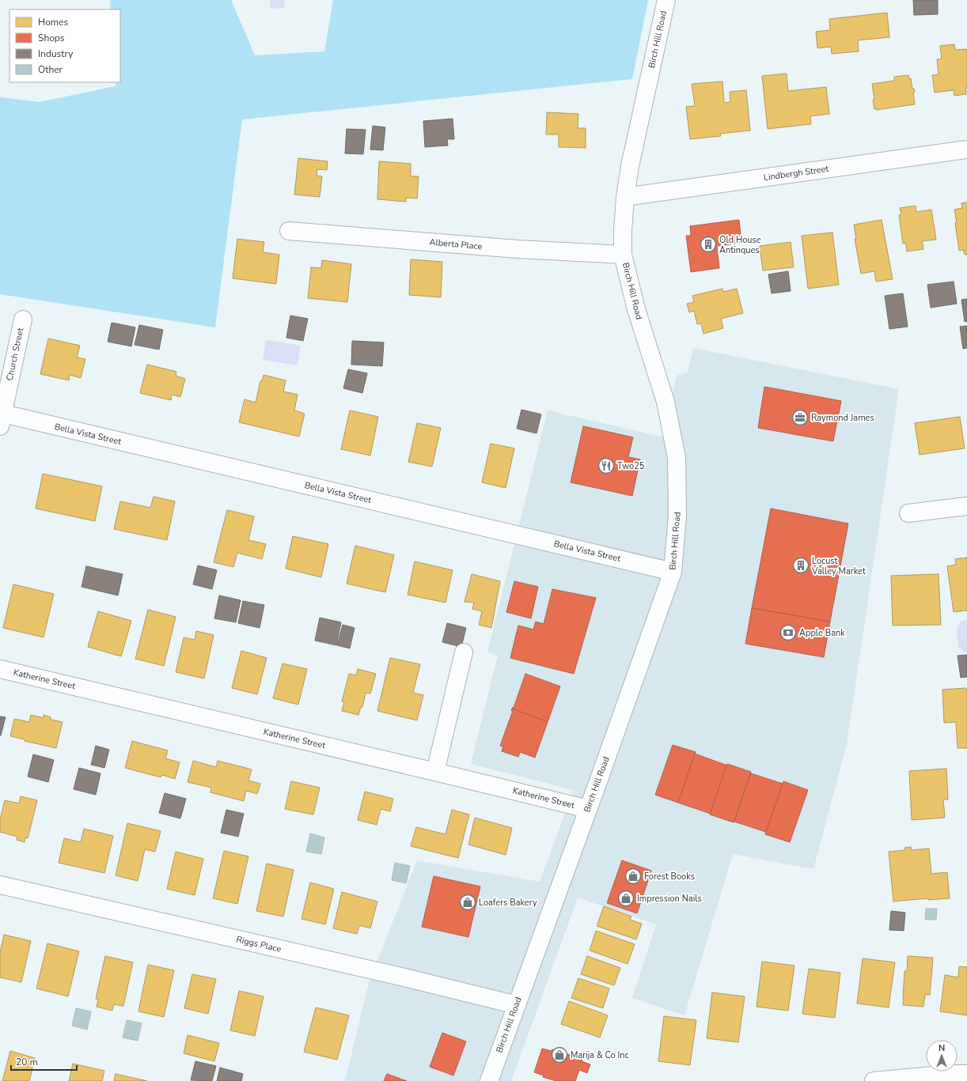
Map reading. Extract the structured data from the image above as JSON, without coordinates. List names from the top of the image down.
{
  "streets": {
    "street": [
      "Birch Hill Road",
      "Lindbergh Street",
      "Alberta Place",
      "Church Street",
      "Bella Vista Street",
      "Katherine Street",
      "Riggs Place"
    ]
  },
  "crossings": [
    ["Birch Hill Road", "Lindbergh Street"],
    ["Birch Hill Road", "Alberta Place"],
    ["Birch Hill Road", "Bella Vista Street"],
    ["Birch Hill Road", "Katherine Street"],
    ["Birch Hill Road", "Riggs Place"],
    ["Church Street", "Bella Vista Street"]
  ],
  "places": {
    "building": ["Old House Antinques", "Locust Valley Market"],
    "office": ["Raymond James"],
    "restaurant": ["Two25"],
    "bank": ["Apple Bank"],
    "shop": [
      "Forest Books",
      "Impression Nails",
      "Loafers Bakery",
      "Marija & Co Inc"
    ]
  },
  "legend": [
    "Homes",
    "Shops",
    "Industry",
    "Other"
  ],
  "scale_bar": "20 m",
  "north": "top"
}
